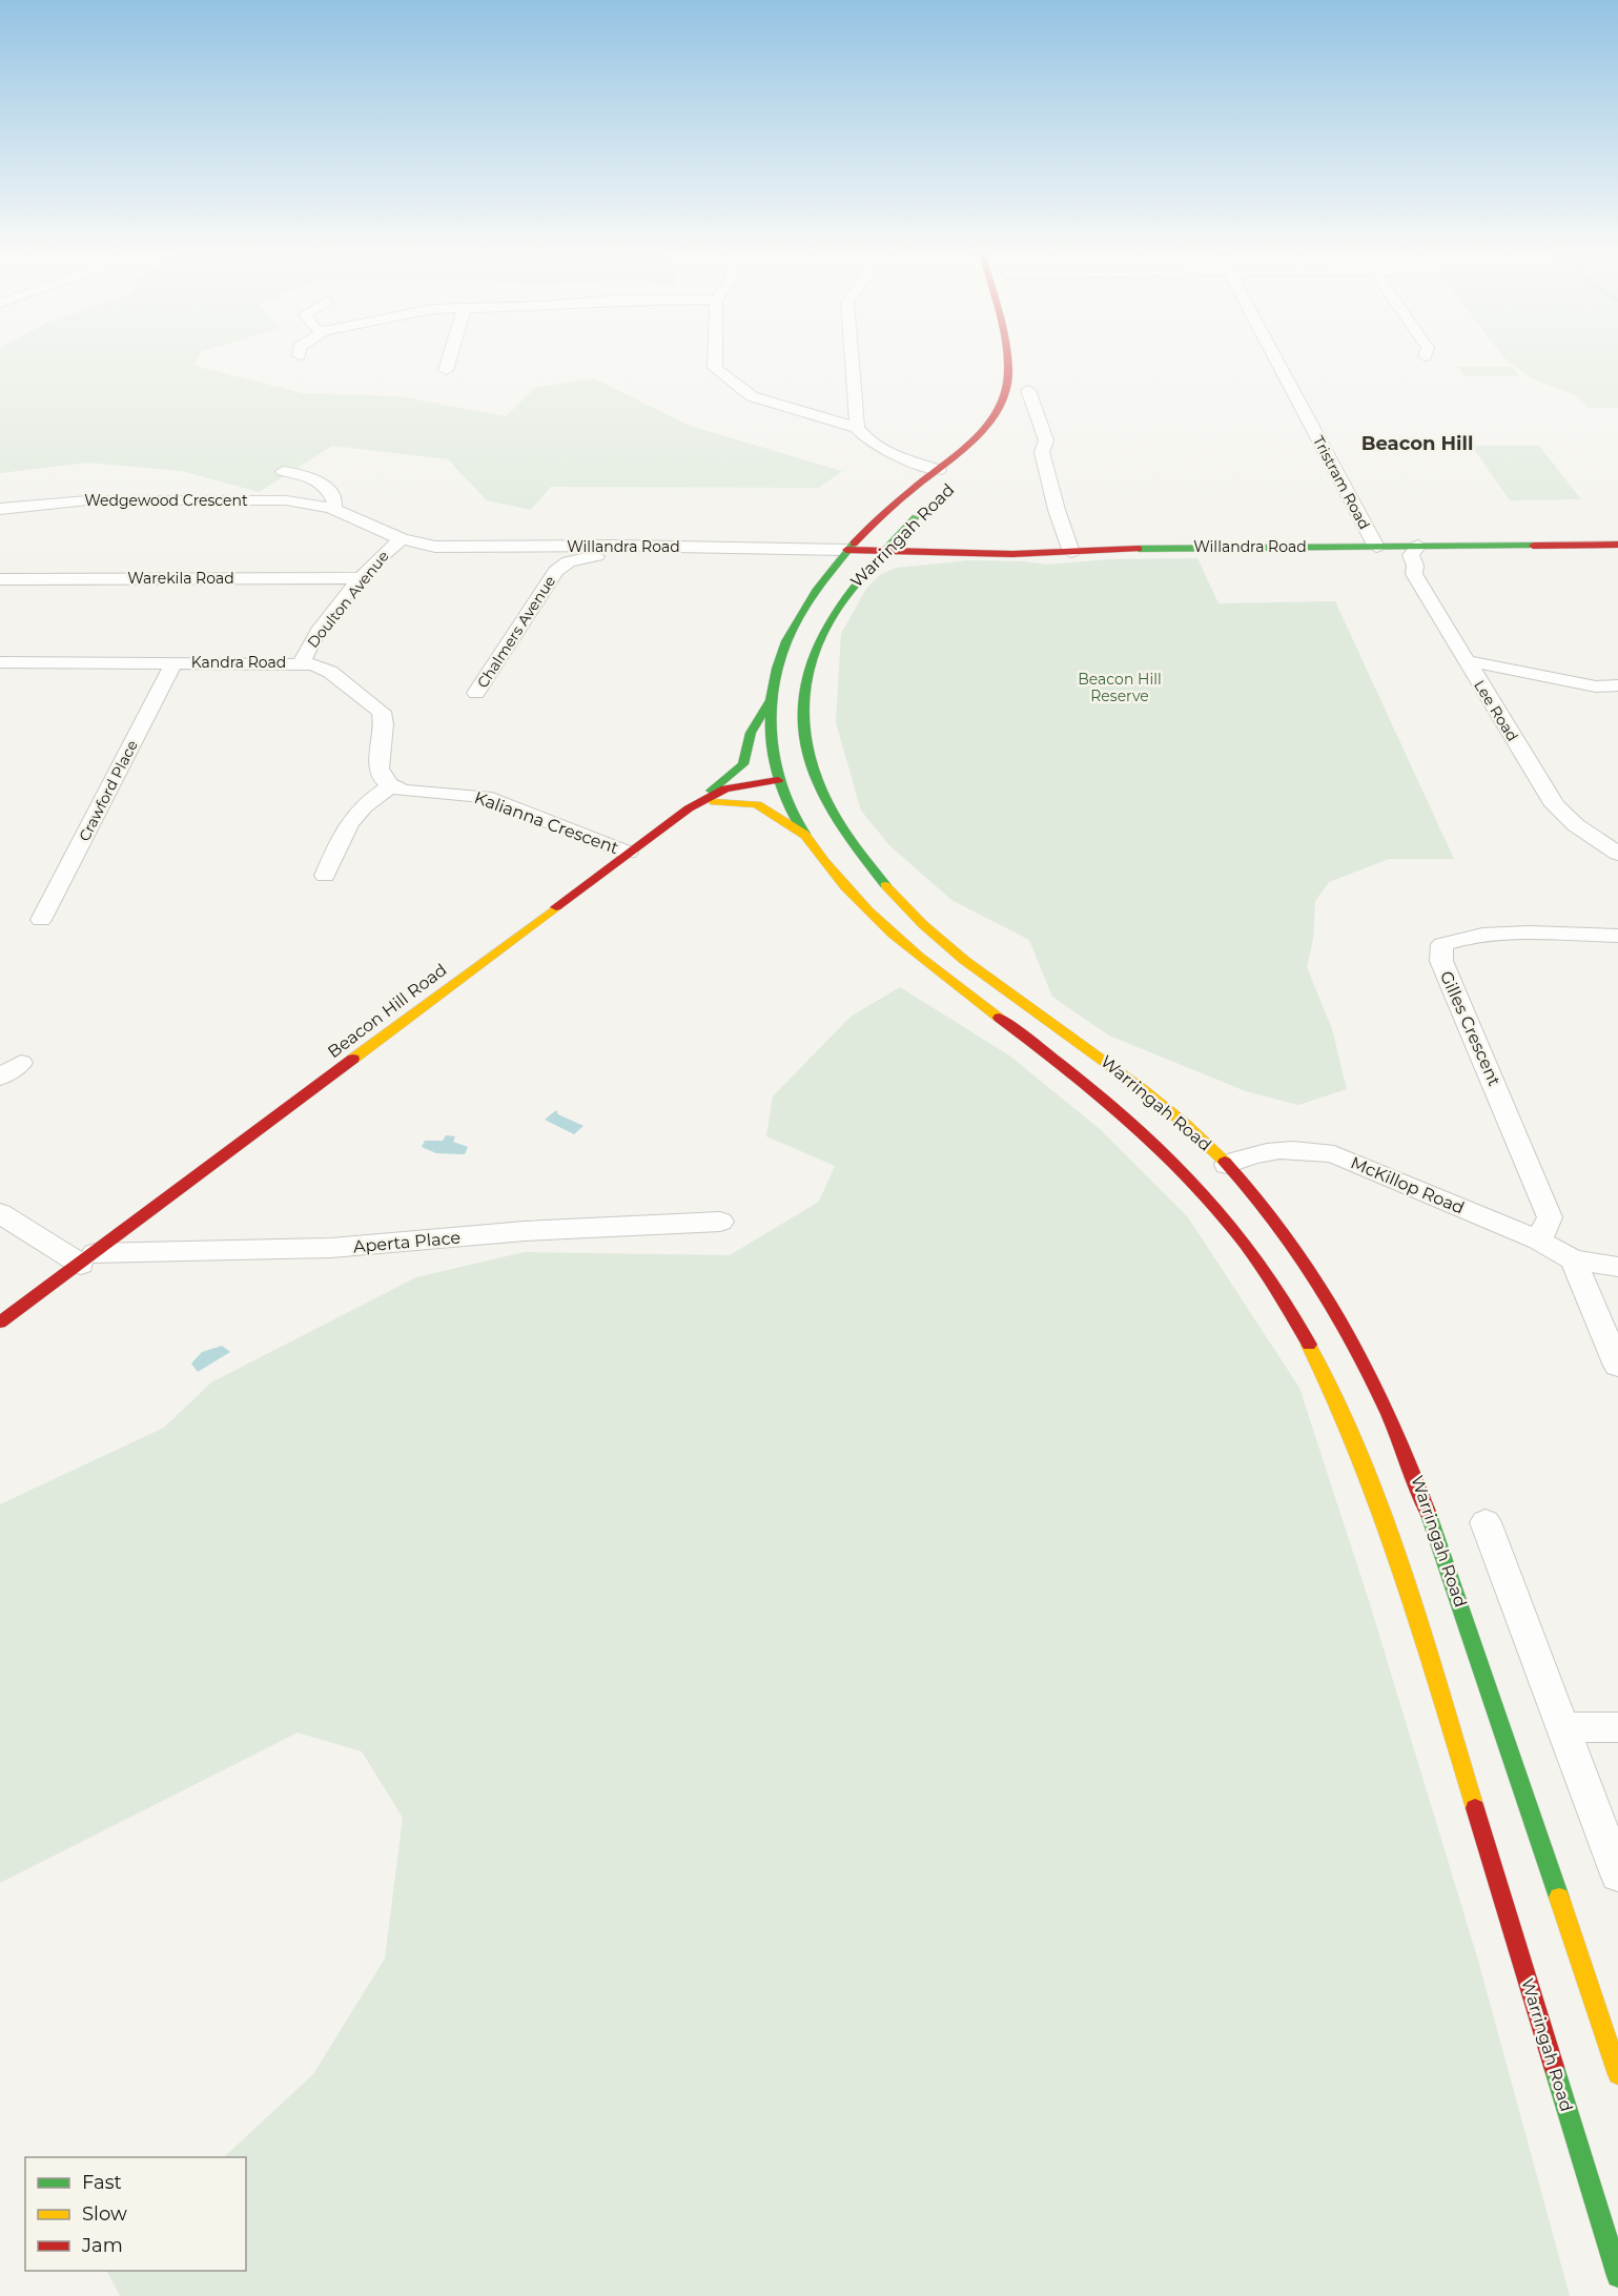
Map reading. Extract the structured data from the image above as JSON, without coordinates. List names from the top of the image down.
{
  "streets": {
    "main road": ["Warringah Road", "Willandra Road", "Beacon Hill Road"],
    "street": [
      "Tristram Road",
      "Wedgewood Crescent",
      "Warekila Road",
      "Doulton Avenue",
      "Chalmers Avenue",
      "Kandra Road",
      "Lee Road",
      "Crawford Place",
      "Kalianna Crescent",
      "Gilles Crescent",
      "McKillop Road",
      "Aperta Place"
    ]
  },
  "crossings": [
    ["Tristram Road", "Willandra Road"],
    ["Wedgewood Crescent", "Doulton Avenue"],
    ["Warringah Road", "Willandra Road"],
    ["Warringah Road", "Beacon Hill Road"],
    ["Warringah Road", "McKillop Road"],
    ["Willandra Road", "Doulton Avenue"],
    ["Willandra Road", "Chalmers Avenue"],
    ["Willandra Road", "Lee Road"],
    ["Warekila Road", "Doulton Avenue"],
    ["Doulton Avenue", "Kandra Road"],
    ["Kandra Road", "Crawford Place"],
    ["Kandra Road", "Kalianna Crescent"],
    ["Kalianna Crescent", "Beacon Hill Road"],
    ["Beacon Hill Road", "Aperta Place"],
    ["Gilles Crescent", "McKillop Road"]
  ],
  "districts": ["Beacon Hill"],
  "parks": ["Beacon Hill Reserve"],
  "legend": ["Fast", "Slow", "Jam"]
}
